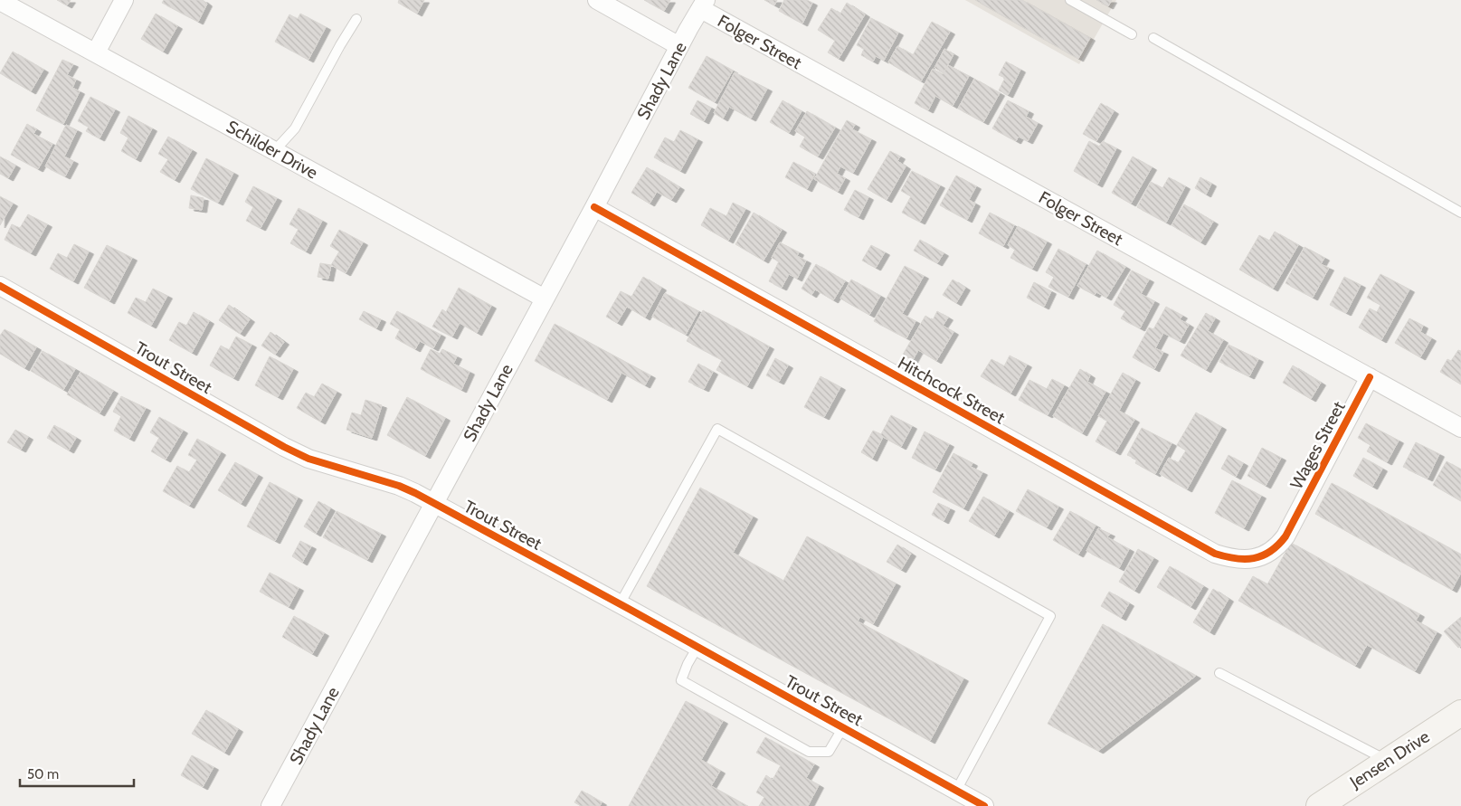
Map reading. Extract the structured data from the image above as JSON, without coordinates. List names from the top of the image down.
{
  "streets": {
    "main road": ["Jensen Drive"],
    "street": [
      "Folger Street",
      "Shady Lane",
      "Schilder Drive",
      "Trout Street",
      "Hitchcock Street",
      "Wages Street"
    ]
  },
  "crossings": [
    ["Folger Street", "Shady Lane"],
    ["Folger Street", "Wages Street"],
    ["Shady Lane", "Schilder Drive"],
    ["Shady Lane", "Trout Street"],
    ["Shady Lane", "Hitchcock Street"],
    ["Hitchcock Street", "Wages Street"]
  ],
  "scale_bar": "50 m"
}
